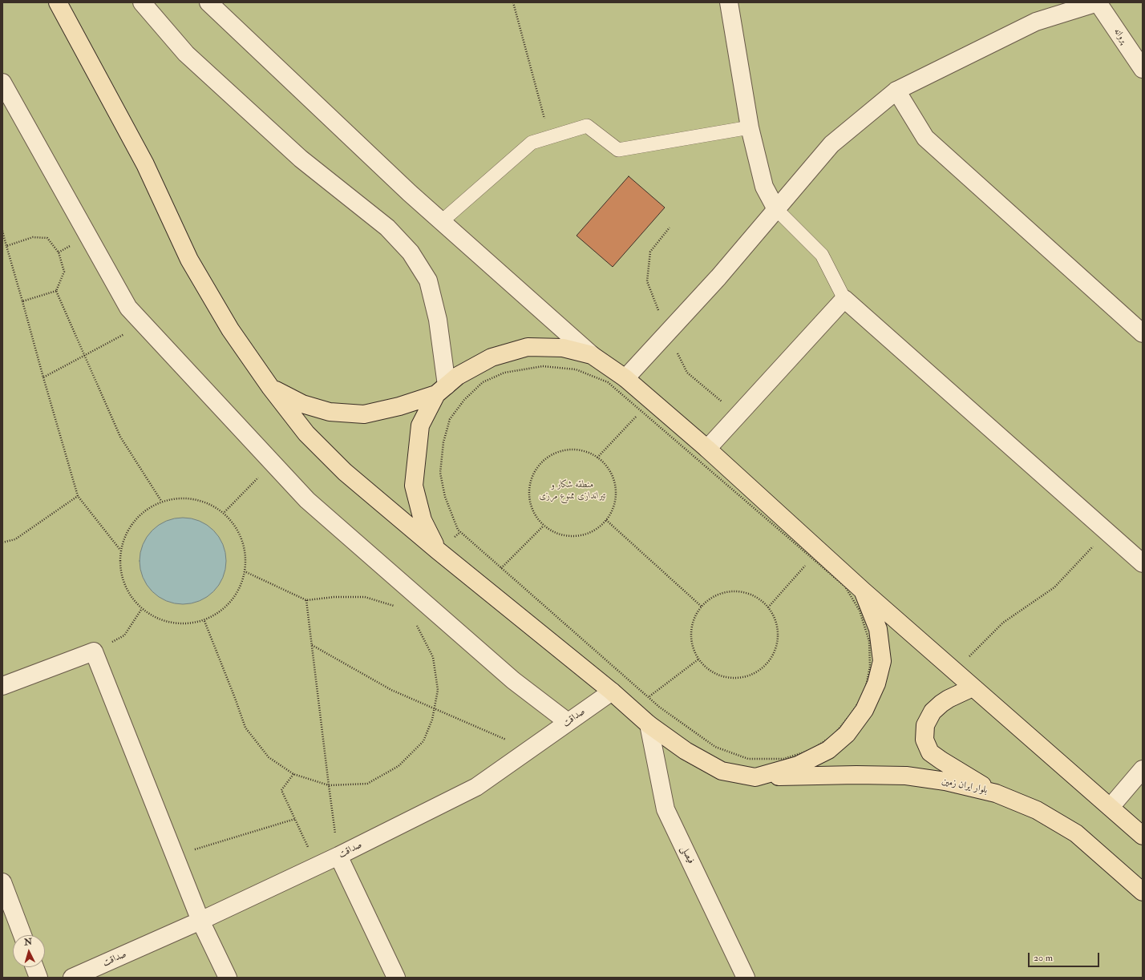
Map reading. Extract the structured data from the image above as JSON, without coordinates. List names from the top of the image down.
{
  "streets": {
    "main road": ["بلوار ایران زمین"],
    "street": ["پروانه", "صداقت", "فیصلی"]
  },
  "parks": ["منطقه شکار و تیراندازی ممنوع مرزی"],
  "scale_bar": "20 m",
  "north": "top"
}
